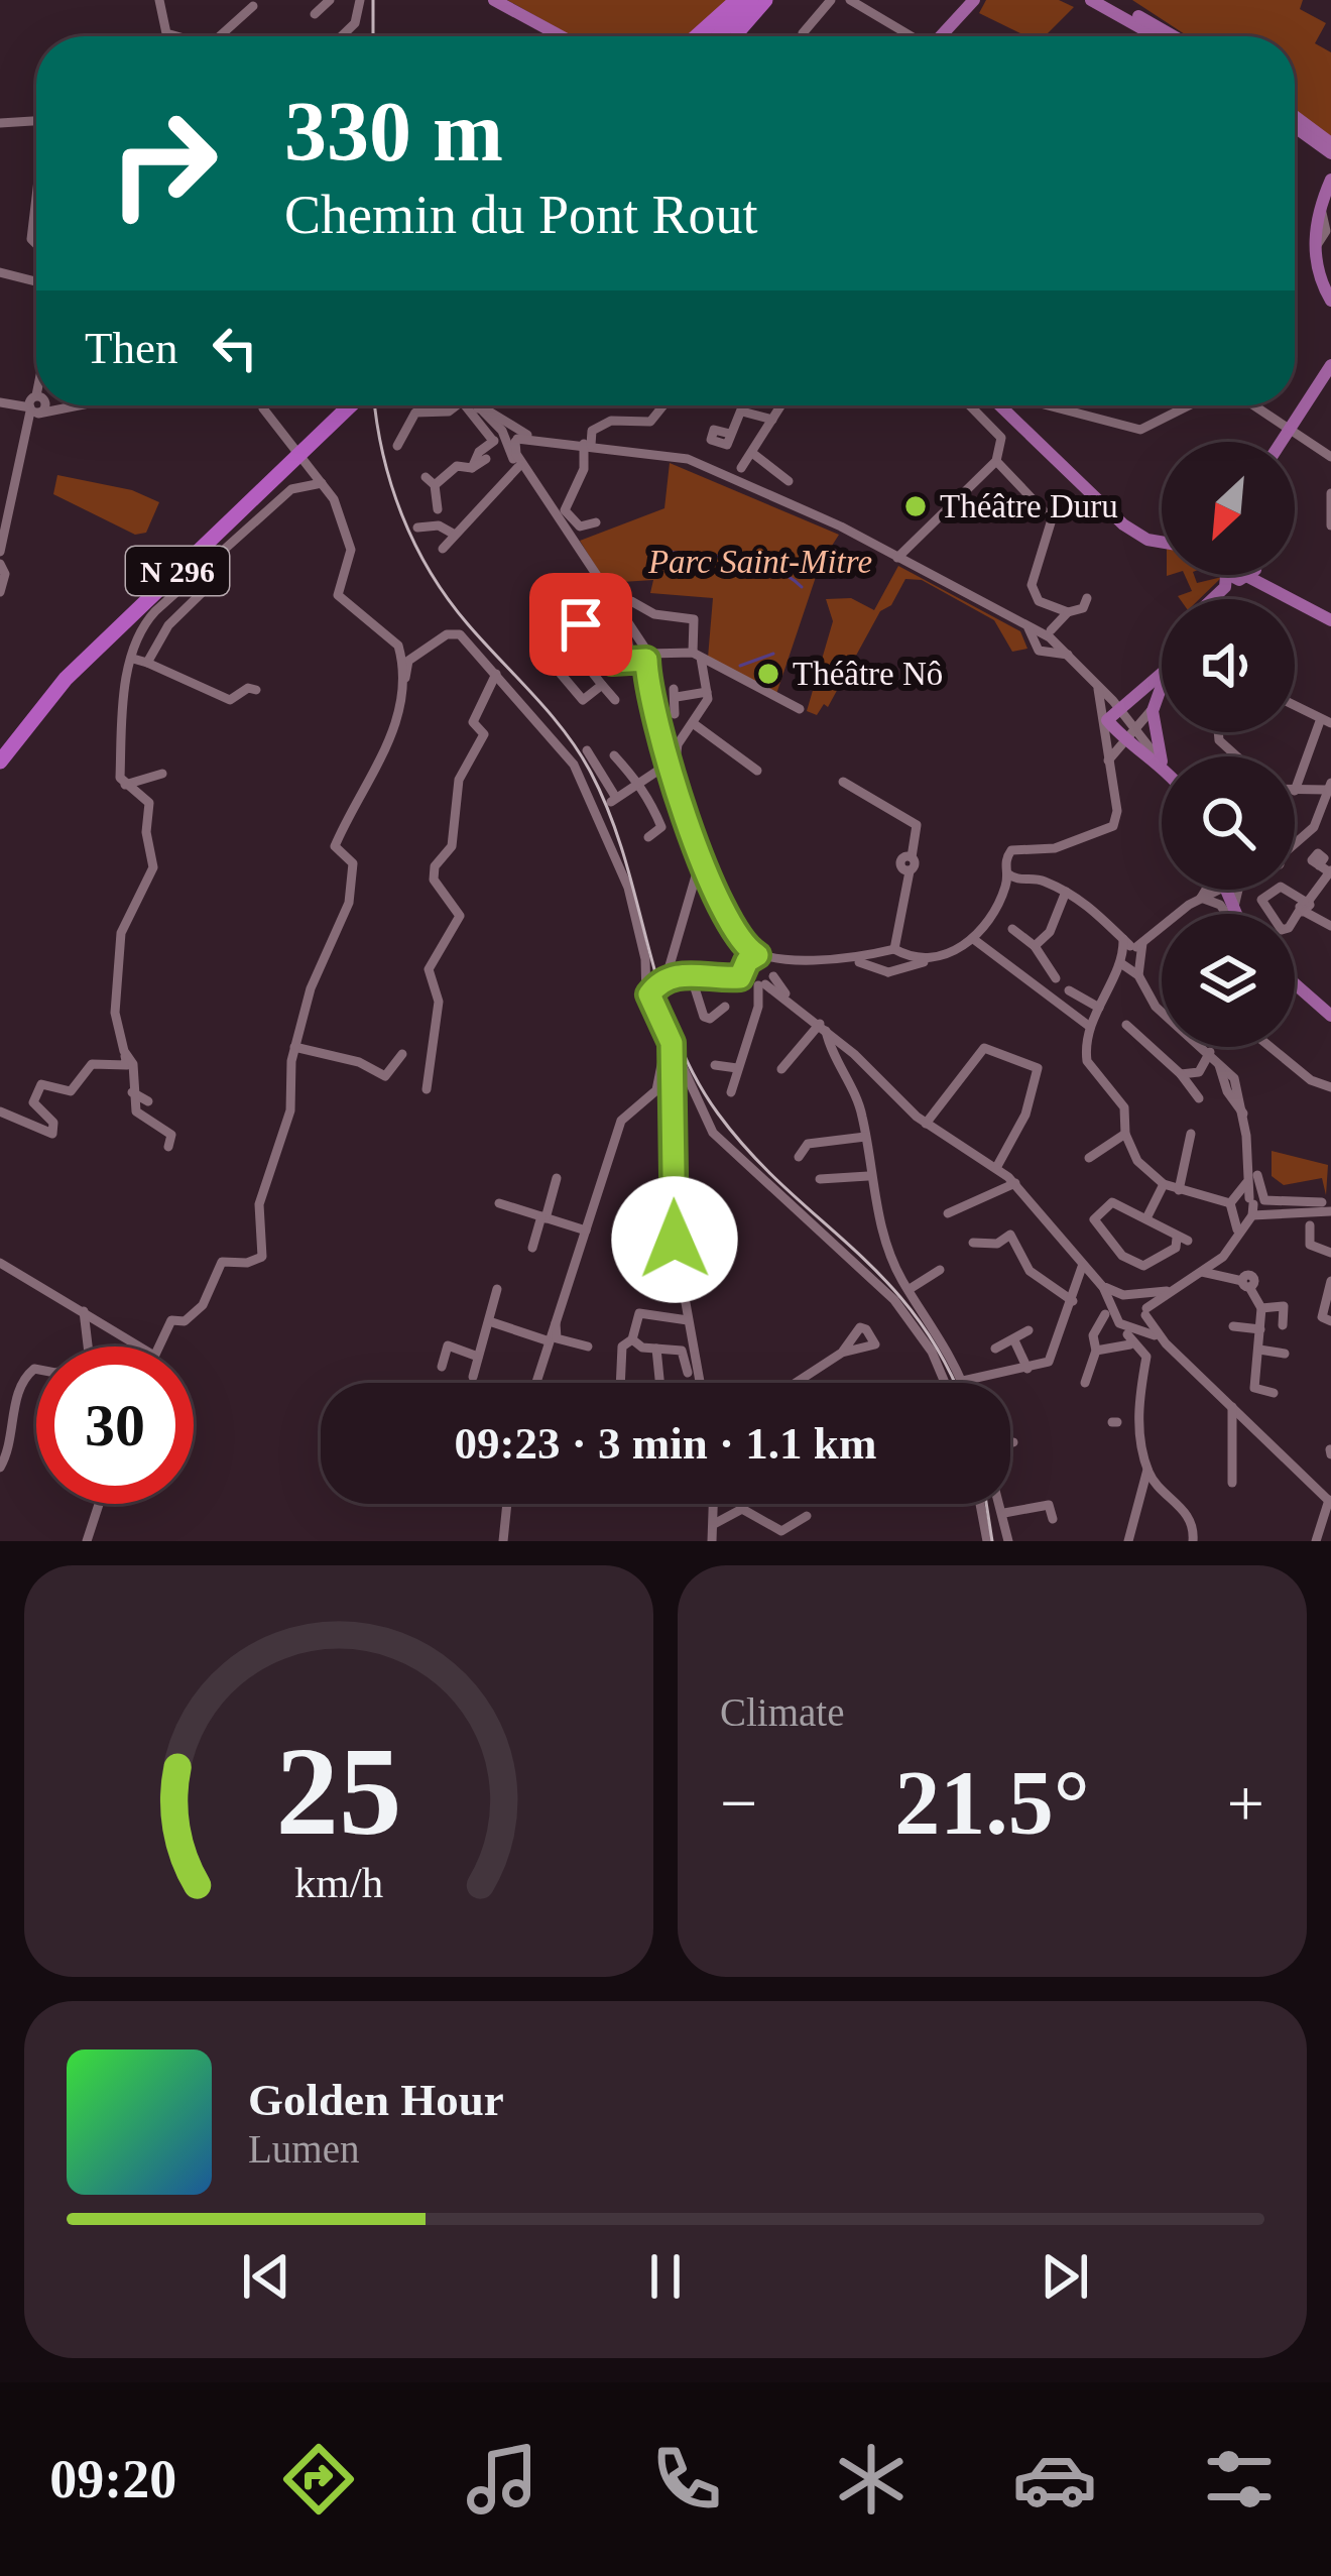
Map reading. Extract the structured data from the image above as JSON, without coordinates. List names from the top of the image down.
{
  "streets": {
    "highway": ["N 296"]
  },
  "parks": ["Parc Saint-Mitre"],
  "places": ["Théâtre Duru", "Théâtre Nô"],
  "north": "bottom left",
  "page": {
    "turn": ["330 m", "Chemin du Pont Rout"],
    "then": "Then",
    "limit": "30",
    "trip": "09:23 · 3 min · 1.1 km",
    "tile": "Climate",
    "heat": ["−", "21.5°", "+"],
    "song": ["Golden Hour", "Lumen"],
    "tabs": "09:20",
    "gauge": ["25", "km/h"]
  }
}
